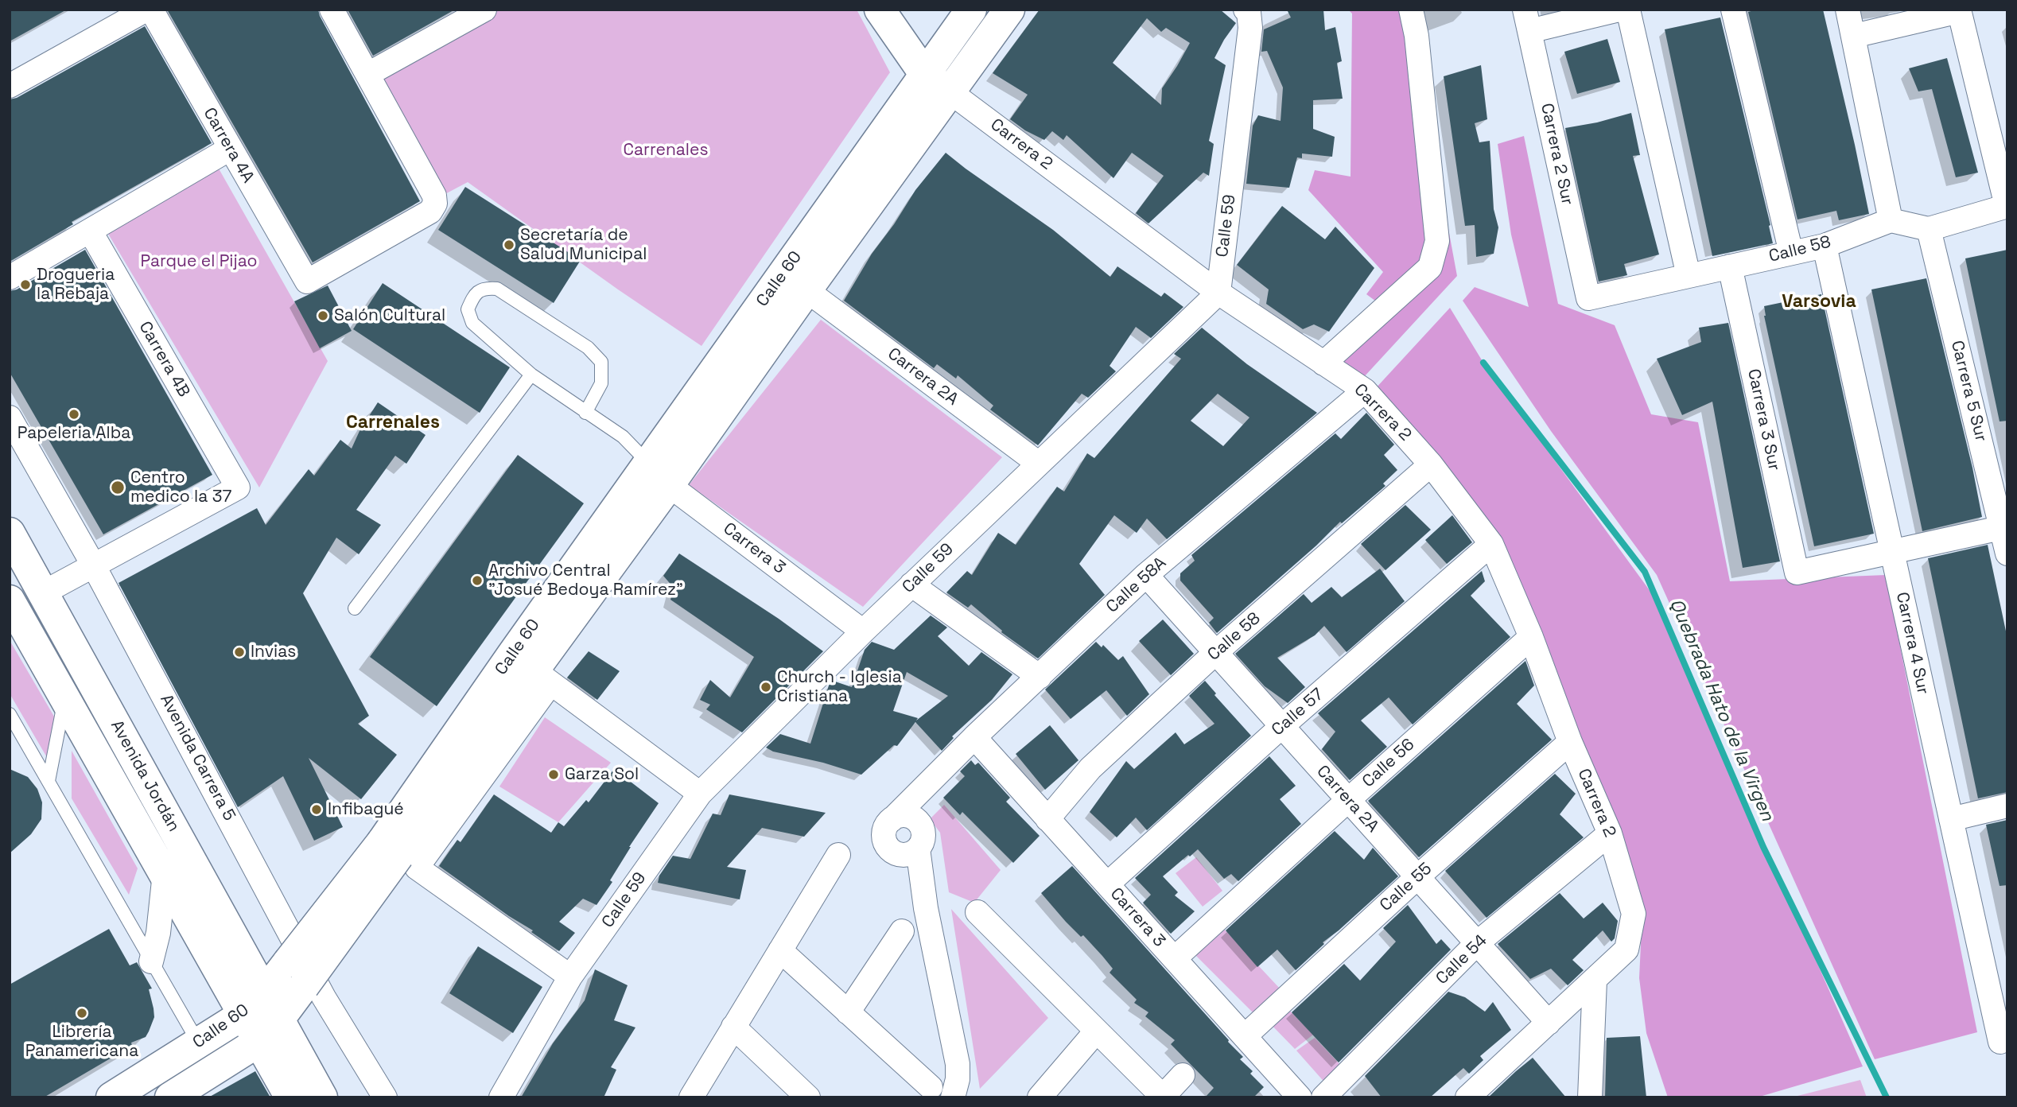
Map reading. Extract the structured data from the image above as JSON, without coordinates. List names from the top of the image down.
{
  "streets": {
    "main road": ["Carrera 2", "Calle 60", "Avenida Jordán"],
    "street": [
      "Carrera 4A",
      "Carrera 2 Sur",
      "Calle 59",
      "Calle 58",
      "Carrera 4B",
      "Carrera 2A",
      "Carrera 5 Sur",
      "Carrera 3 Sur",
      "Carrera 3",
      "Calle 58A",
      "Carrera 4 Sur",
      "Calle 57",
      "Avenida Carrera 5",
      "Calle 56",
      "Calle 55",
      "Calle 54"
    ]
  },
  "crossings": [
    ["Carrera 2", "Calle 59"],
    ["Carrera 2", "Calle 58"],
    ["Carrera 2", "Calle 60"],
    ["Carrera 2", "Carrera 2A"],
    ["Carrera 2", "Calle 58A"],
    ["Carrera 2", "Calle 57"],
    ["Carrera 2", "Calle 56"],
    ["Carrera 2", "Calle 55"],
    ["Carrera 2", "Calle 54"],
    ["Carrera 2 Sur", "Calle 58"],
    ["Calle 59", "Carrera 2A"],
    ["Calle 59", "Carrera 3"],
    ["Calle 58", "Carrera 2A"],
    ["Calle 58", "Carrera 3 Sur"],
    ["Calle 58", "Carrera 3"],
    ["Calle 58", "Carrera 4 Sur"],
    ["Calle 60", "Carrera 2A"],
    ["Calle 60", "Carrera 3"],
    ["Calle 60", "Avenida Jordán"],
    ["Carrera 4B", "Avenida Carrera 5"],
    ["Carrera 2A", "Calle 58A"],
    ["Carrera 2A", "Calle 57"],
    ["Carrera 2A", "Calle 56"],
    ["Carrera 2A", "Calle 55"],
    ["Carrera 2A", "Calle 54"],
    ["Carrera 3 Sur", "Carrera 4 Sur"],
    ["Carrera 3", "Calle 58A"],
    ["Carrera 3", "Calle 57"],
    ["Carrera 3", "Calle 56"],
    ["Carrera 3", "Calle 55"]
  ],
  "districts": ["Varsovia", "Carrenales"],
  "water": ["Quebrada Hato de la Virgen"],
  "parks": ["Carrenales", "Parque el Pijao"],
  "places": [
    "Secretaría de Salud Municipal",
    "Drogueria la Rebaja",
    "Salón Cultural",
    "Papeleria Alba",
    "Centro medico la 37",
    "Archivo Central \"Josué Bedoya Ramírez\"",
    "Invias",
    "Church - Iglesia Cristiana",
    "Garza Sol",
    "Infibagué",
    "Librería Panamericana"
  ]
}
